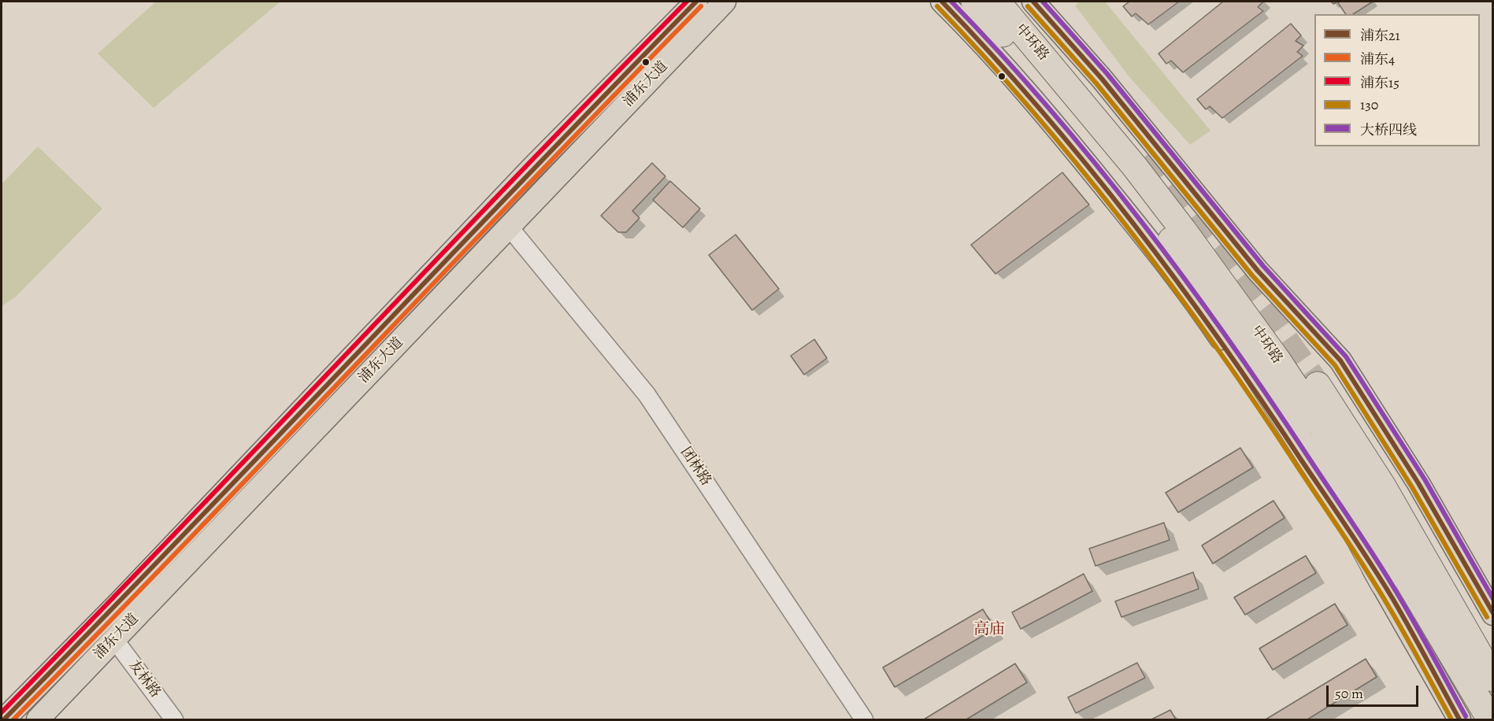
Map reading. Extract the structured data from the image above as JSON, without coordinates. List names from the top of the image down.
{
  "streets": {
    "highway": ["中环路"],
    "main road": ["浦东大道"],
    "street": ["团林路", "友林路"]
  },
  "crossings": [
    ["浦东大道", "团林路"],
    ["浦东大道", "友林路"]
  ],
  "districts": ["高庙"],
  "lines": [
    "transit line 浦东21",
    "transit line 浦东15",
    "transit line 大桥四线",
    "transit line 浦东4",
    "transit line 130"
  ],
  "legend": [
    "浦东21",
    "浦东4",
    "浦东15",
    "130",
    "大桥四线"
  ],
  "scale_bar": "50 m"
}
